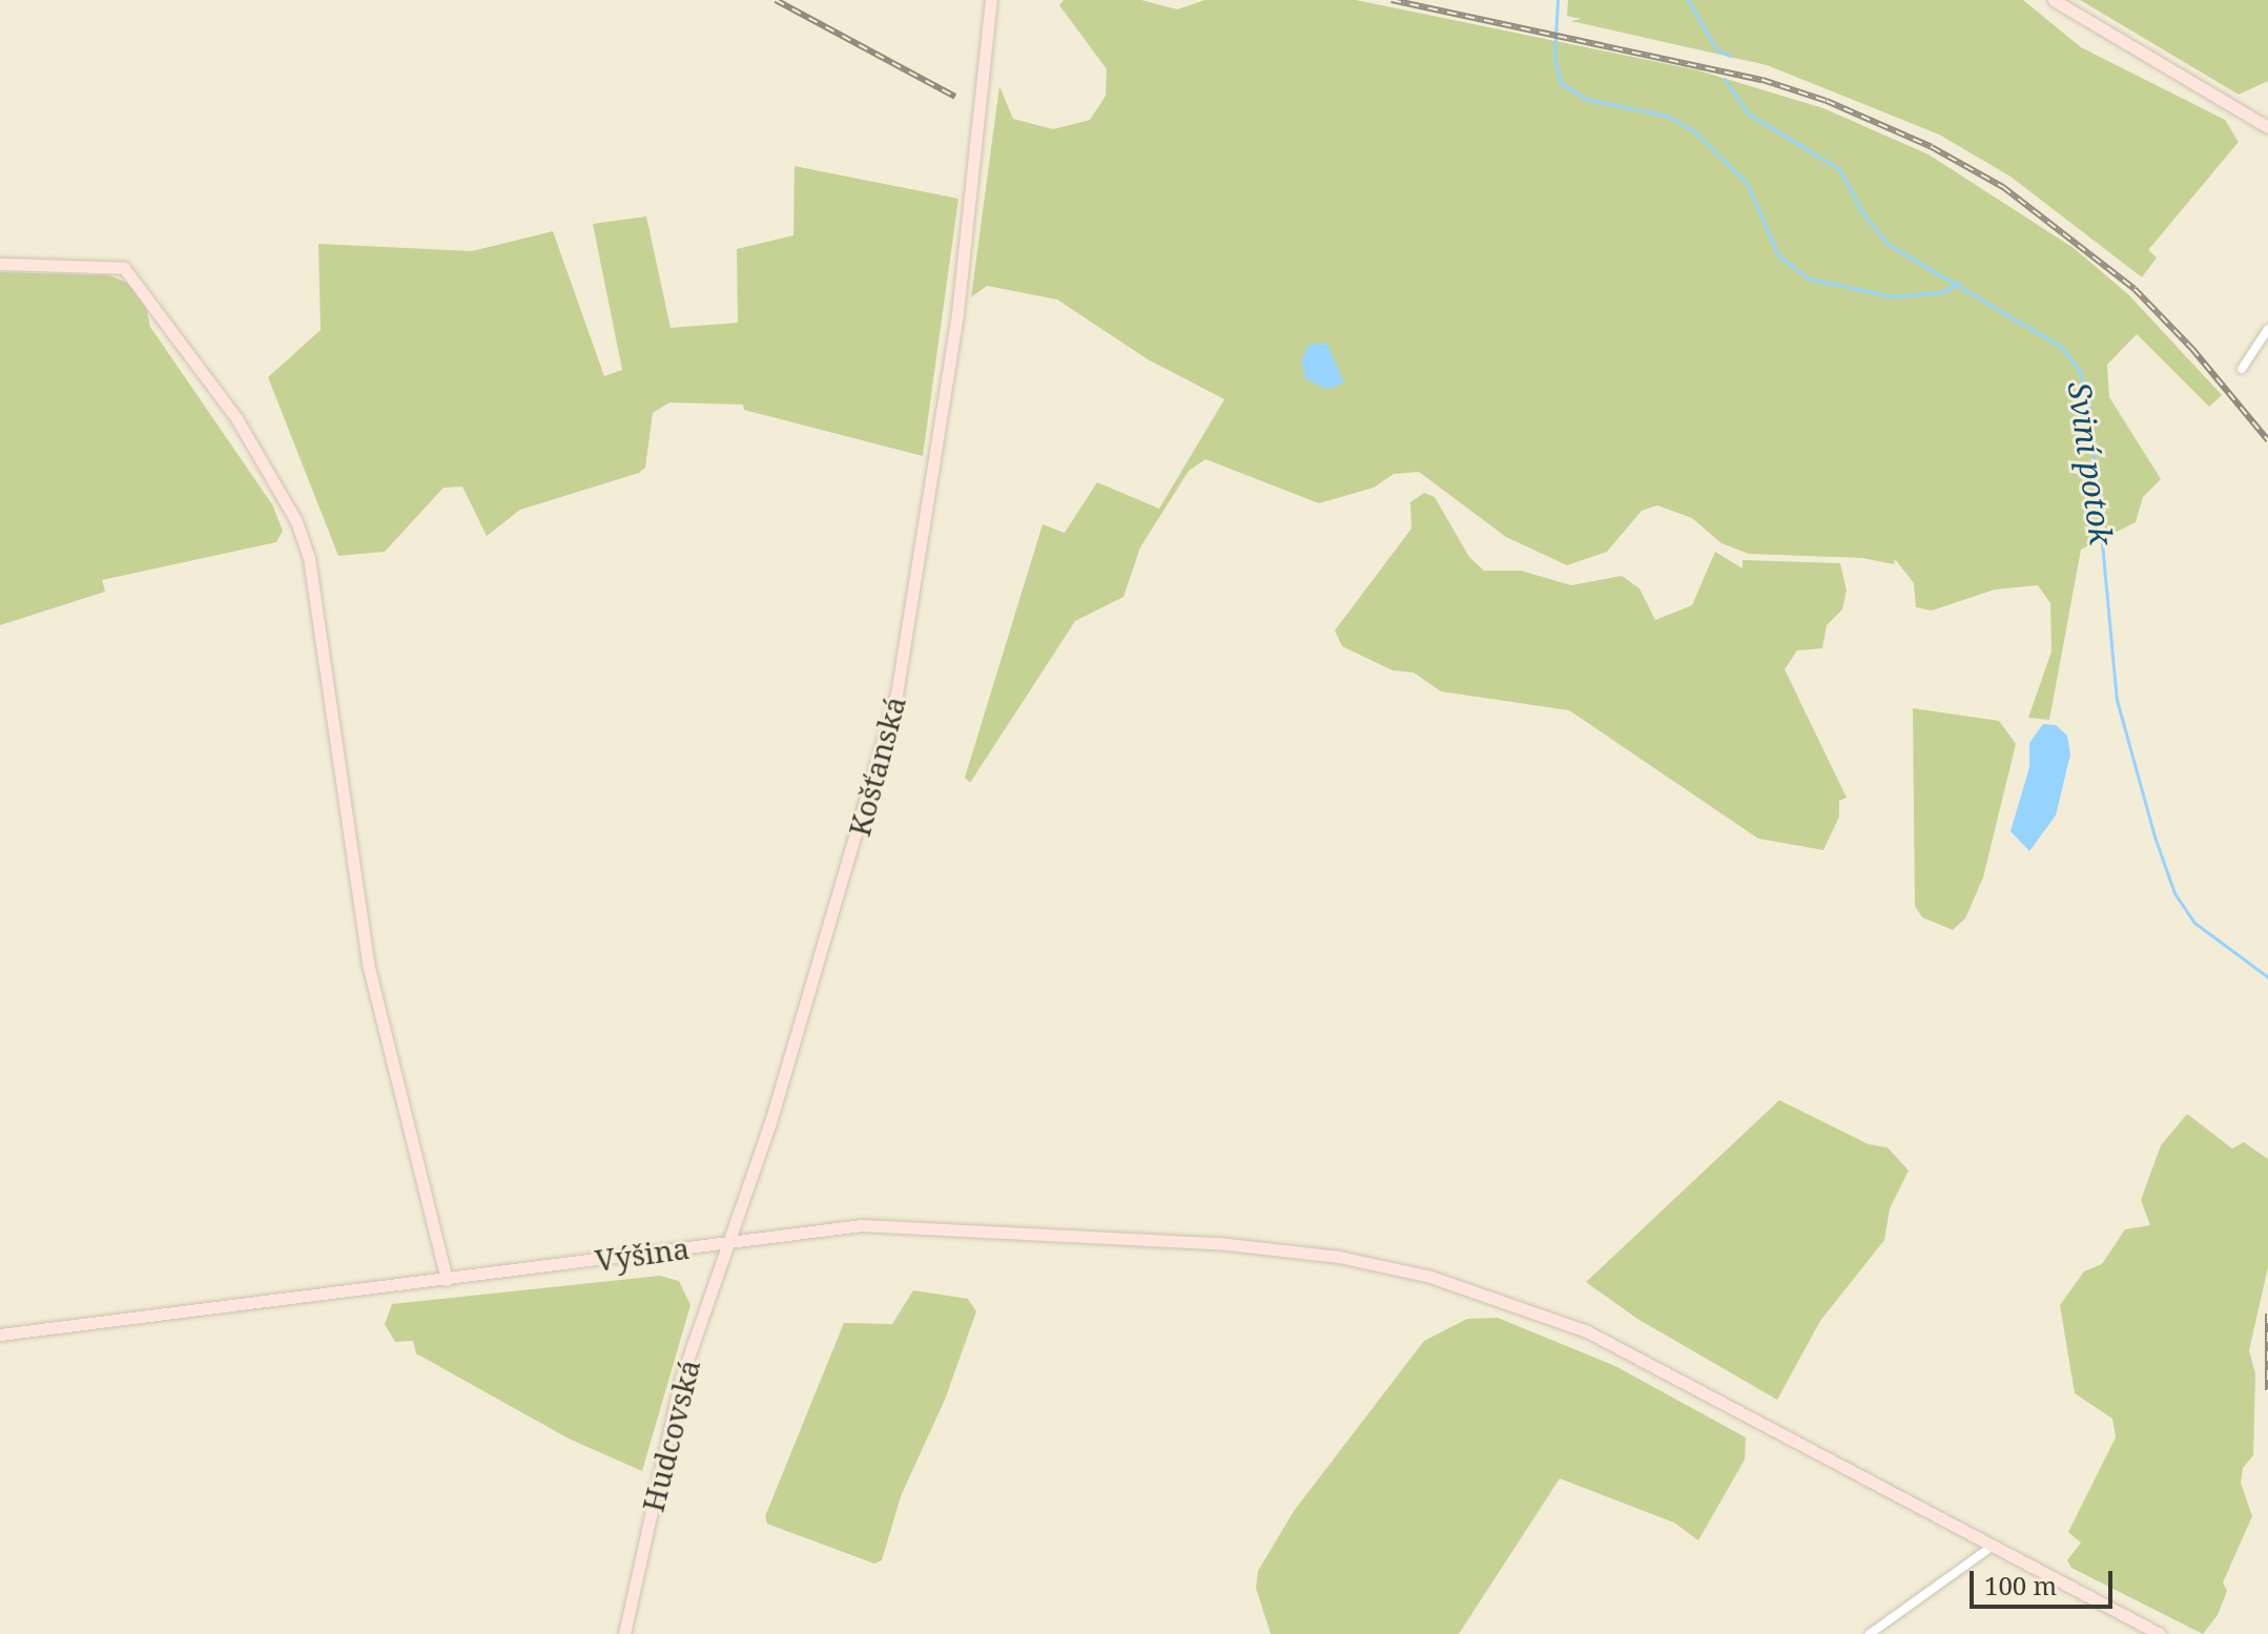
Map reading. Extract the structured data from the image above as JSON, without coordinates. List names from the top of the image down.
{
  "streets": {
    "street": ["Košťanská", "Výšina", "Hudcovská"]
  },
  "crossings": [
    ["Košťanská", "Výšina"],
    ["Košťanská", "Hudcovská"],
    ["Výšina", "Hudcovská"]
  ],
  "water": ["Sviní potok"],
  "scale_bar": "100 m"
}
